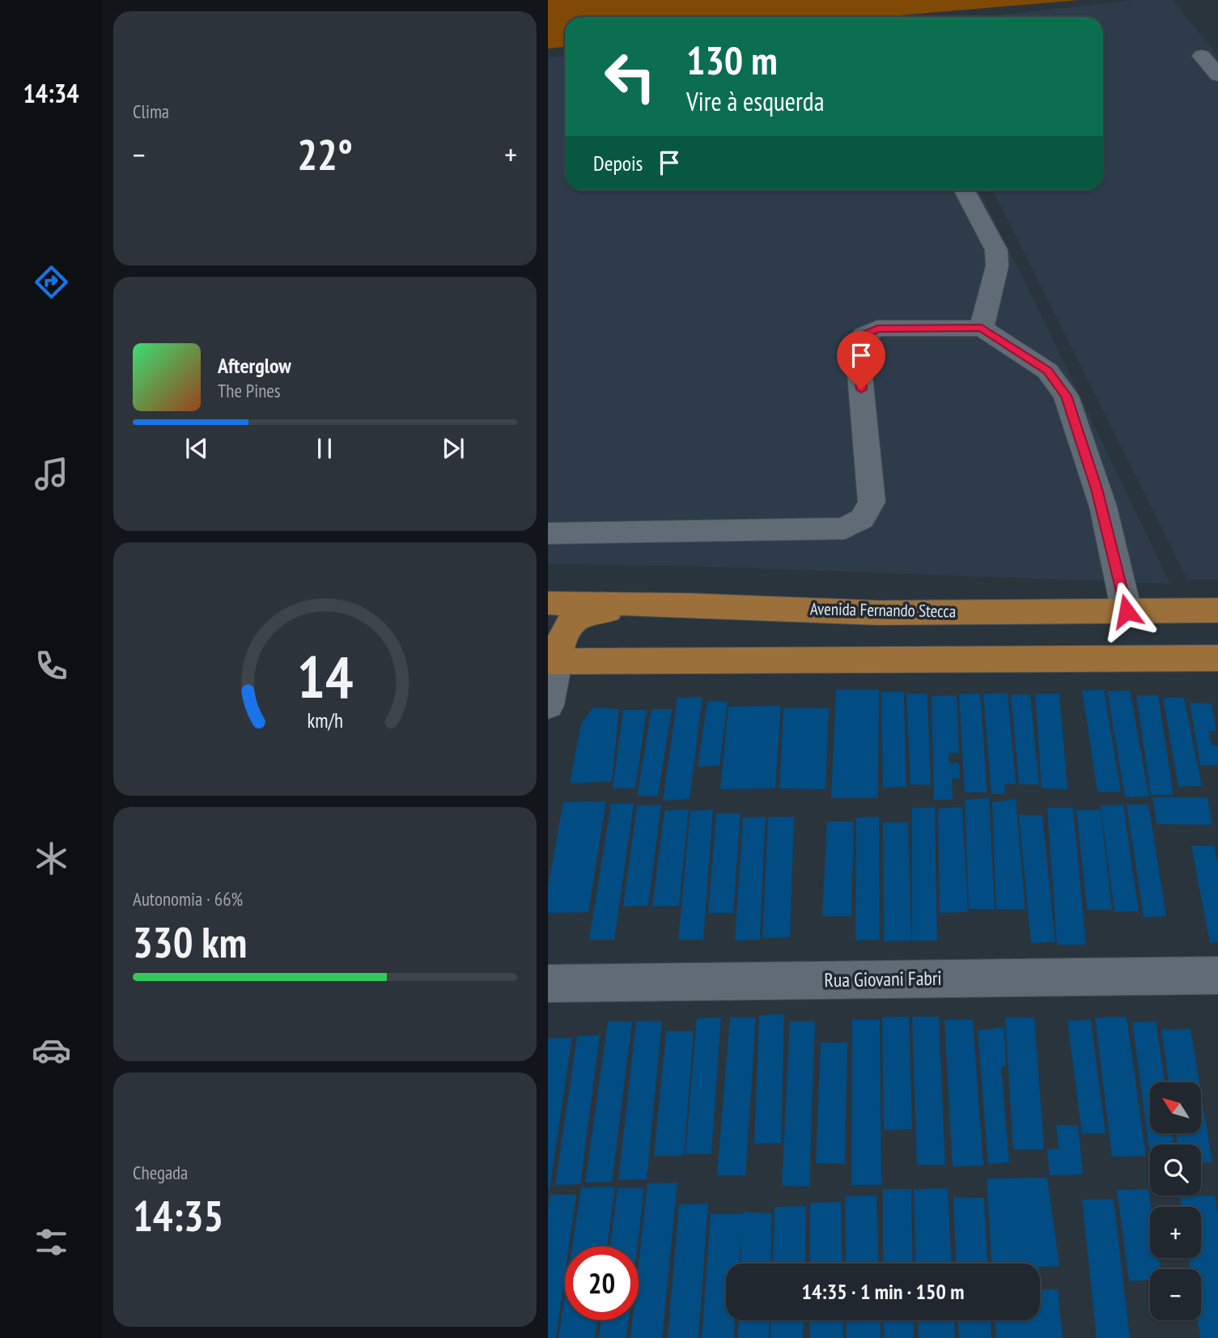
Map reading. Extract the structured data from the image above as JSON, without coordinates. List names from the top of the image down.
{
  "streets": {
    "main road": ["Avenida Fernando Stecca"],
    "street": ["Rua Giovani Fabri"]
  },
  "north": "top left",
  "page": {
    "tabs": "14:34",
    "tile": [
      "Clima",
      ["Autonomia · 66%", "330 km"],
      ["Chegada", "14:35"]
    ],
    "turn": ["130 m", "Vire à esquerda"],
    "heat": ["−", "22°", "+"],
    "then": "Depois",
    "song": ["Afterglow", "The Pines"],
    "map_buttons": ["+", "−"],
    "limit": "20",
    "trip": "14:35 · 1 min · 150 m",
    "gauge": ["14", "km/h"]
  }
}
